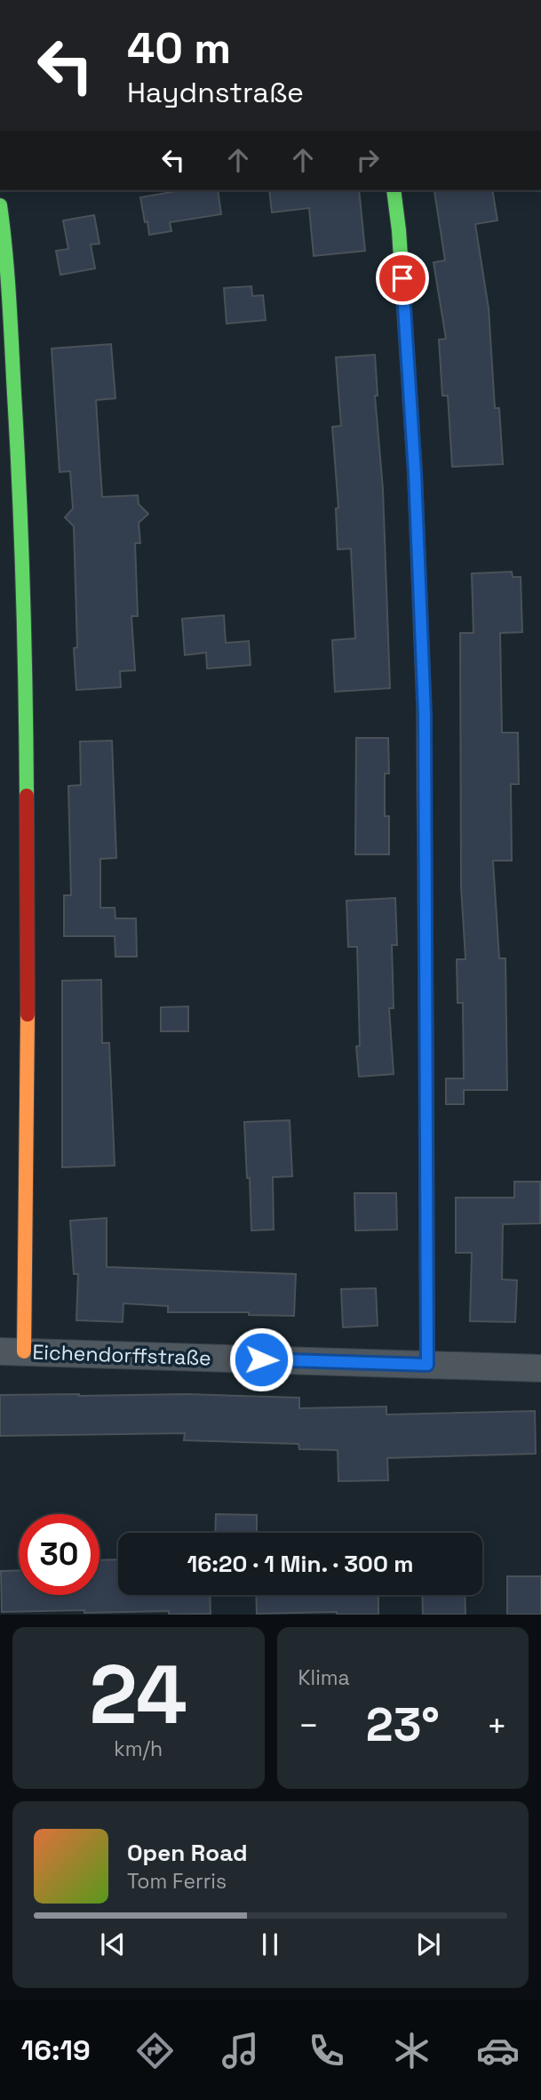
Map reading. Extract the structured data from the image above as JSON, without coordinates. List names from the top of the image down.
{
  "streets": {
    "street": ["Eichendorffstraße"]
  },
  "page": {
    "turn": ["40 m", "Haydnstraße"],
    "limit": "30",
    "trip": "16:20 · 1 Min. · 300 m",
    "tile": [
      ["24", "km/h"],
      "Klima"
    ],
    "heat": ["−", "23°", "+"],
    "song": ["Open Road", "Tom Ferris"],
    "tabs": "16:19"
  }
}
